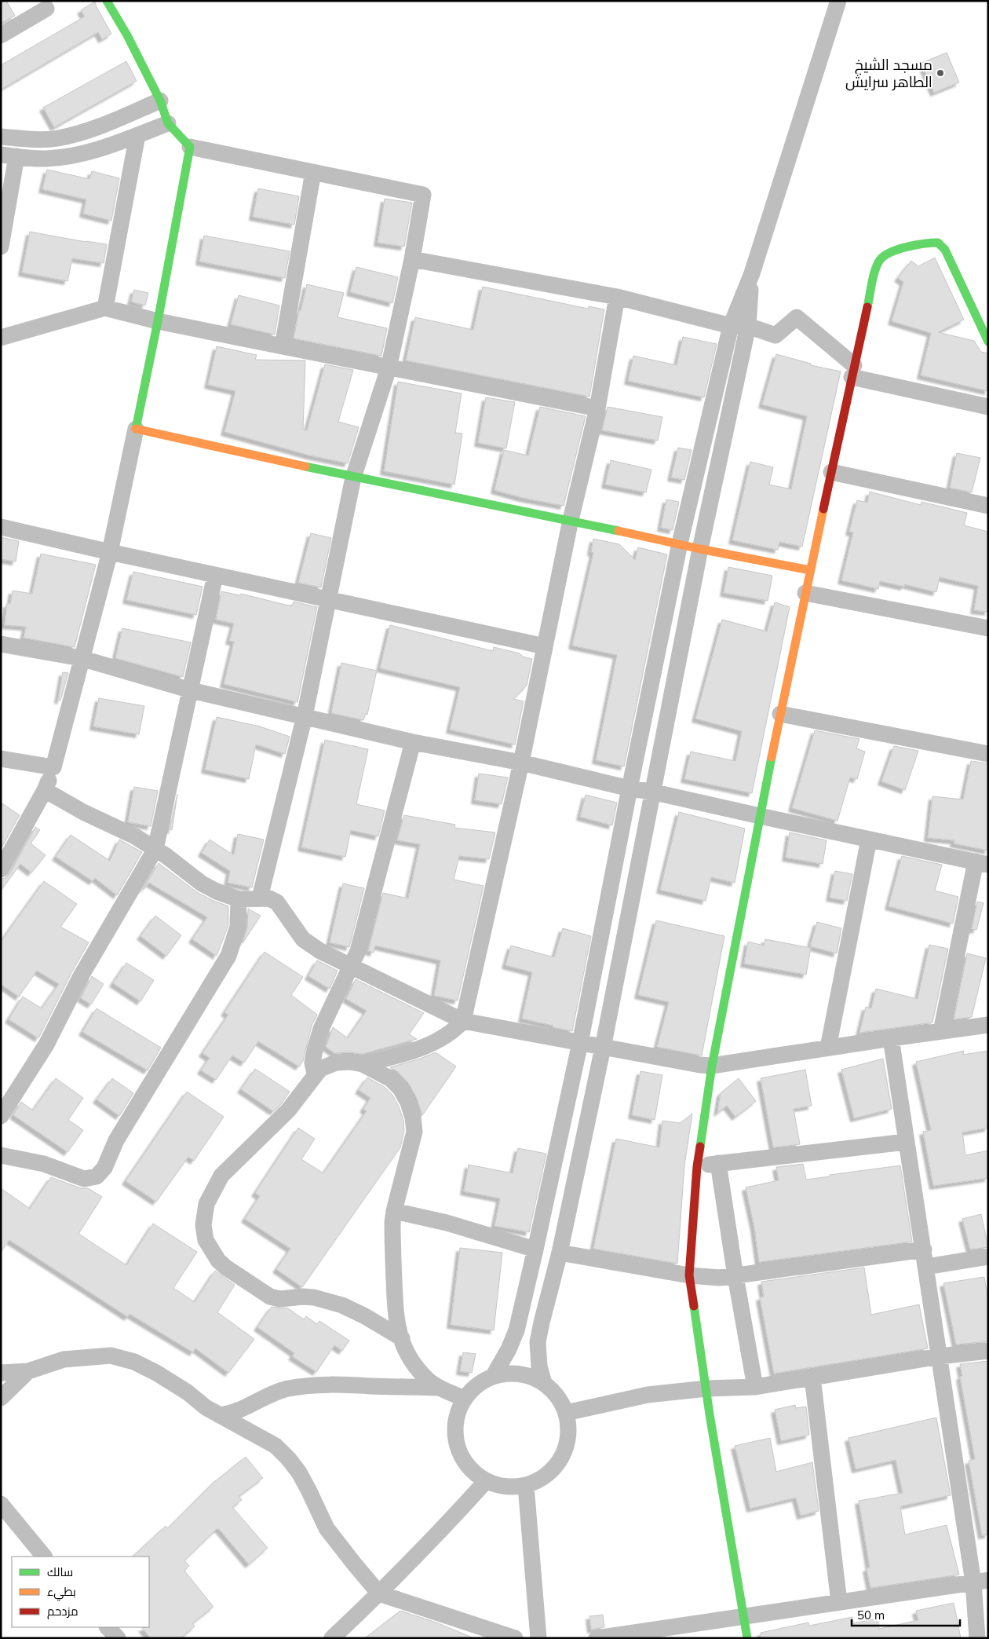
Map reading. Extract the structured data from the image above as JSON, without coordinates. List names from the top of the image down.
{
  "places": ["مسجد الشيخ الطاهر سرايش"],
  "legend": ["سالك", "بطيء", "مزدحم"],
  "scale_bar": "50 m"
}
